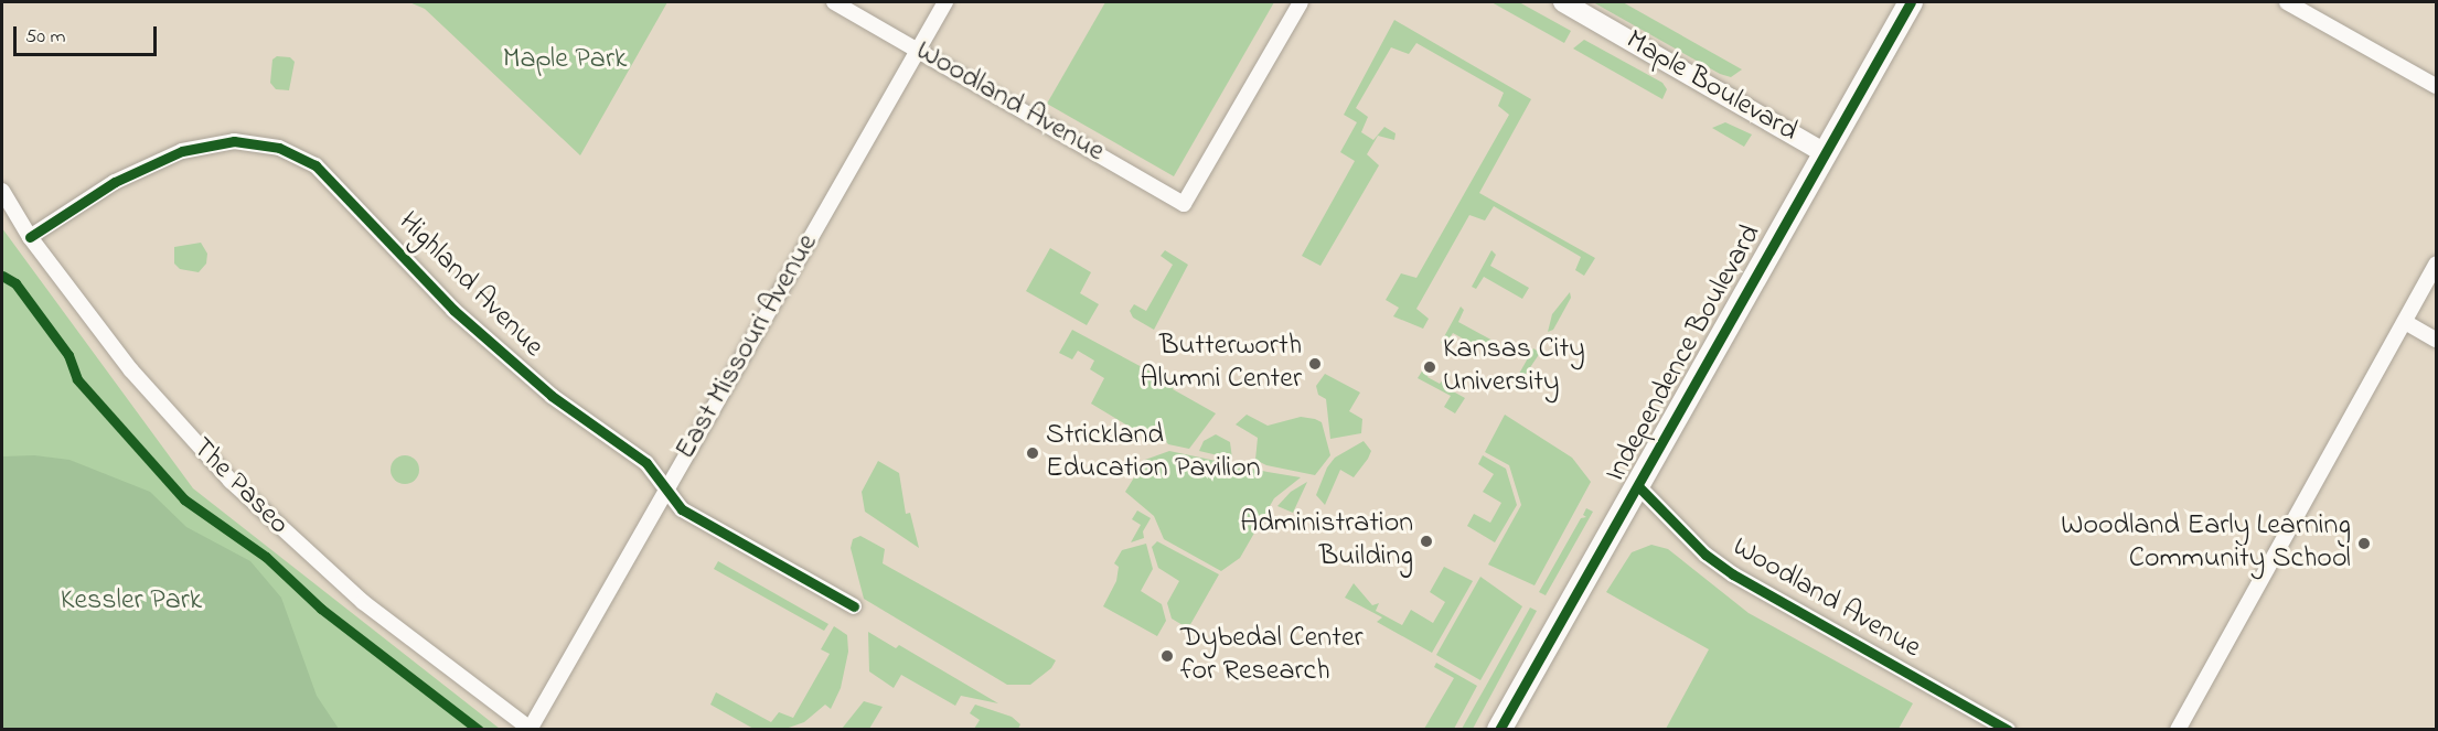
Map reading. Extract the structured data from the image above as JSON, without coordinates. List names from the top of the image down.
{
  "streets": {
    "main road": ["Independence Boulevard"],
    "street": [
      "Maple Boulevard",
      "Woodland Avenue",
      "Highland Avenue",
      "East Missouri Avenue",
      "The Paseo"
    ]
  },
  "crossings": [
    ["Maple Boulevard", "Independence Boulevard"],
    ["Woodland Avenue", "East Missouri Avenue"],
    ["Woodland Avenue", "Independence Boulevard"],
    ["Highland Avenue", "East Missouri Avenue"],
    ["Highland Avenue", "The Paseo"],
    ["East Missouri Avenue", "The Paseo"]
  ],
  "parks": ["Maple Park", "Kessler Park"],
  "places": [
    "Butterworth Alumni Center",
    "Kansas City University",
    "Strickland Education Pavilion",
    "Administration Building",
    "Woodland Early Learning Community School",
    "Dybedal Center for Research"
  ],
  "scale_bar": "50 m"
}
